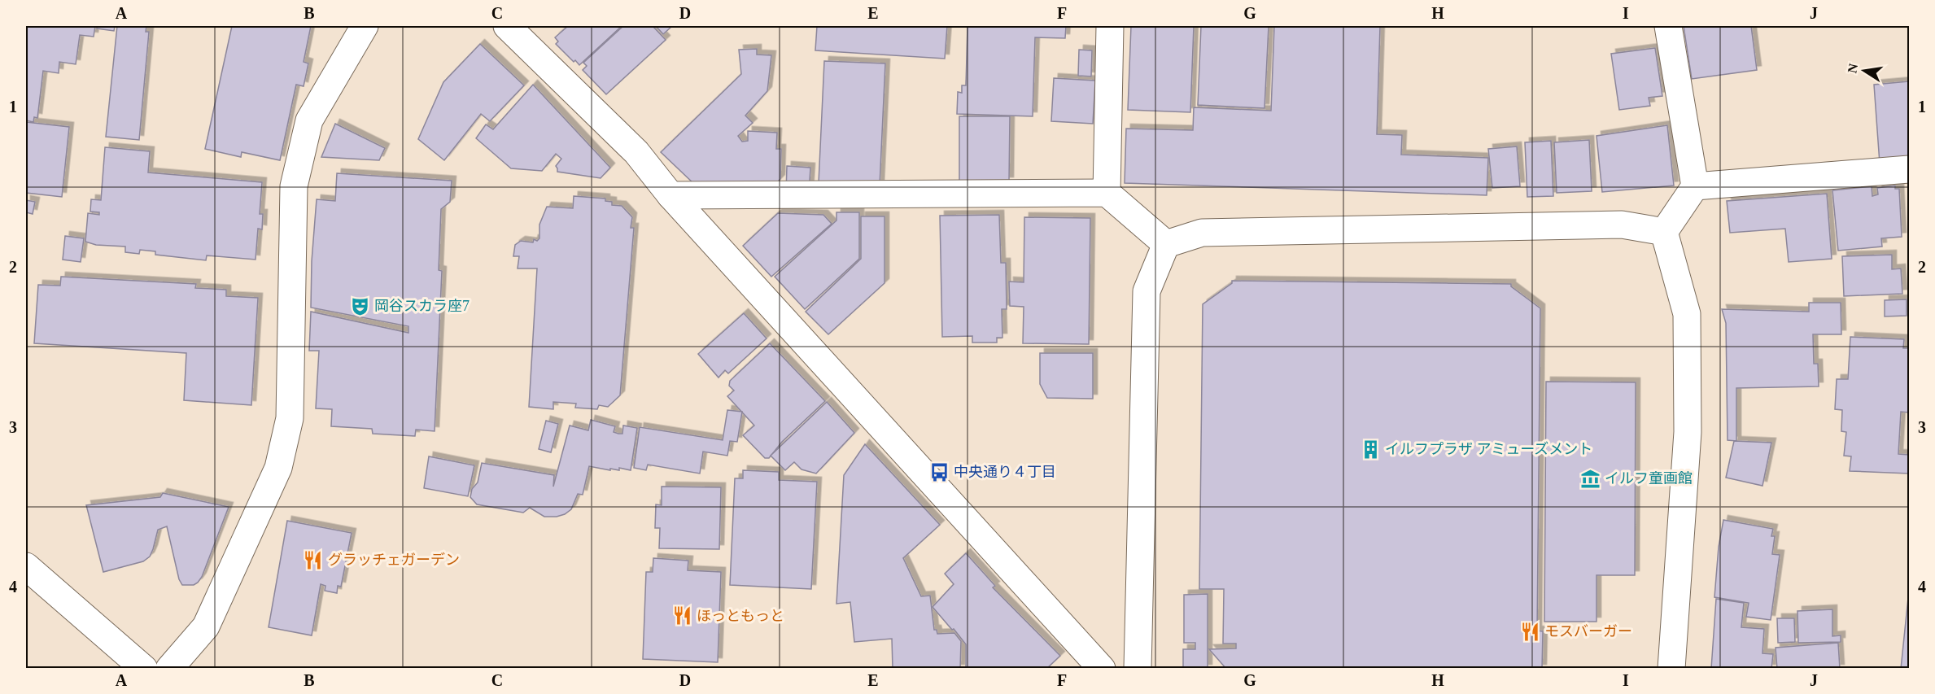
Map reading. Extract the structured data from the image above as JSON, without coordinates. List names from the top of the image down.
{
  "places": {
    "theatre": ["岡谷スカラ座7"],
    "building": ["イルフプラザ アミューズメント"],
    "bus stop": ["中央通り４丁目"],
    "museum": ["イルフ童画館"],
    "restaurant": ["グラッチェガーデン", "ほっともっと", "モスバーガー"]
  },
  "north": "left",
  "grid": {
    "columns": [
      "A",
      "B",
      "C",
      "D",
      "E",
      "F",
      "G",
      "H",
      "I",
      "J"
    ],
    "rows": [
      "1",
      "2",
      "3",
      "4"
    ]
  }
}
